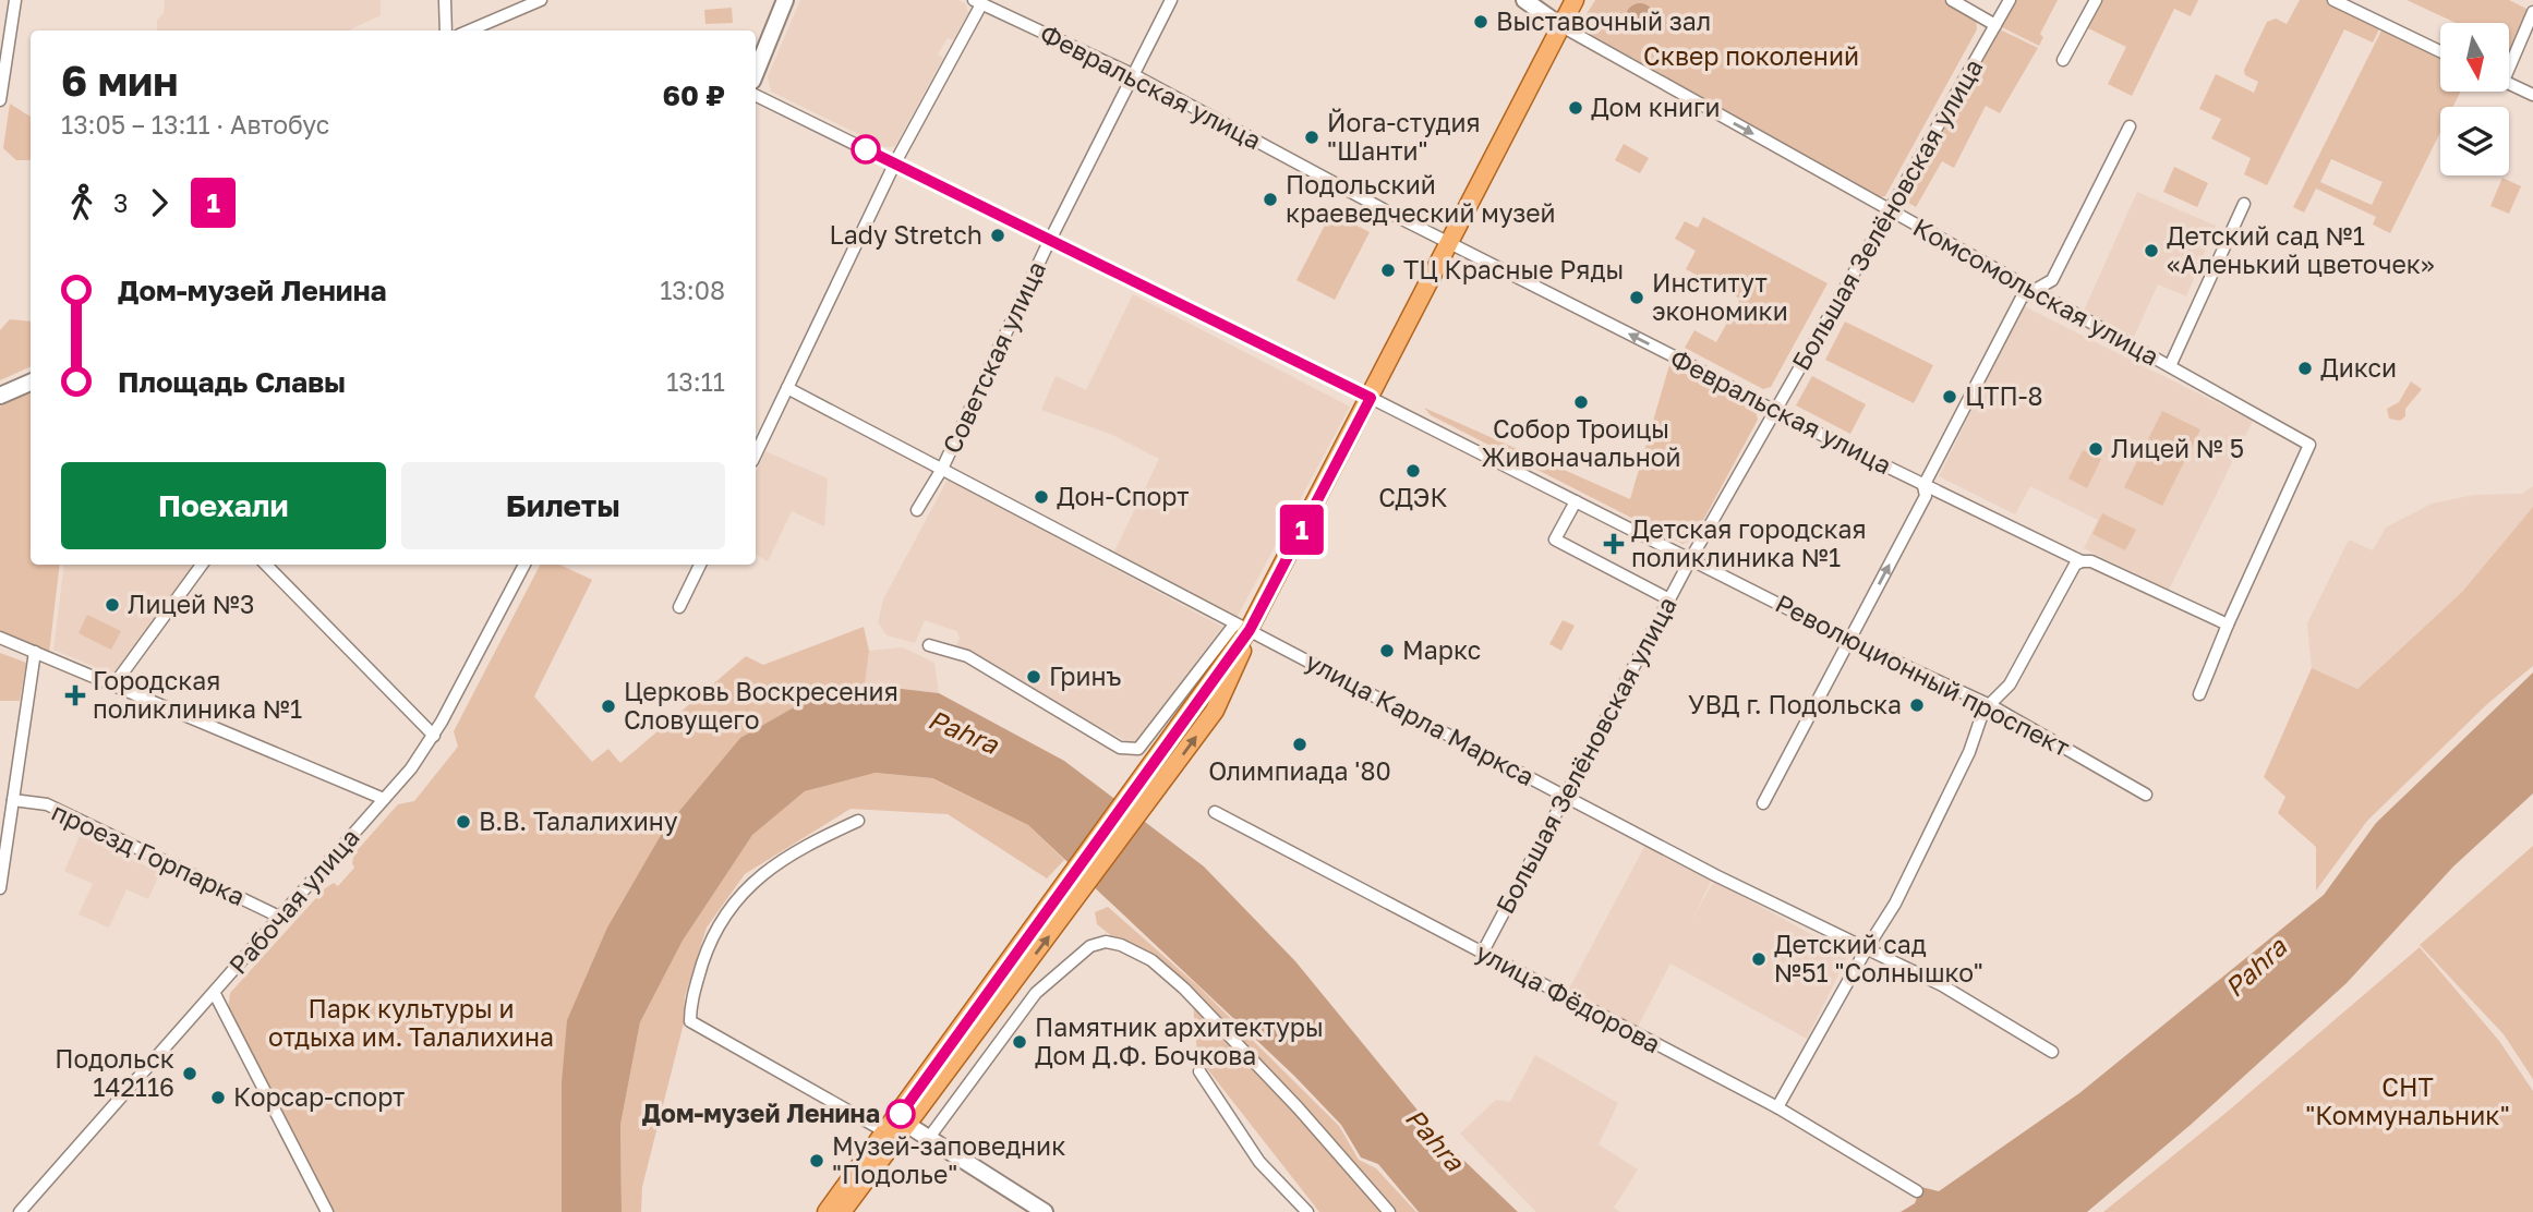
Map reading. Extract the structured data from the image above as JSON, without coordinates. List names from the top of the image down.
{
  "streets": {
    "street": [
      "Февральская улица",
      "Большая Зелёновская улица",
      "Комсомольская улица",
      "Советская улица",
      "Революционный проспект",
      "улица Карла Маркса",
      "проезд Горпарка",
      "Рабочая улица",
      "улица Фёдорова"
    ]
  },
  "crossings": [
    ["Февральская улица", "Большая Зелёновская улица"],
    ["Февральская улица", "Комсомольская улица"],
    ["Февральская улица", "Советская улица"],
    ["Большая Зелёновская улица", "Комсомольская улица"],
    ["Большая Зелёновская улица", "Революционный проспект"],
    ["Большая Зелёновская улица", "улица Карла Маркса"],
    ["Большая Зелёновская улица", "улица Фёдорова"],
    ["Советская улица", "Революционный проспект"],
    ["Советская улица", "улица Карла Маркса"],
    ["проезд Горпарка", "Рабочая улица"]
  ],
  "one_way": ["Комсомольская улица"],
  "water": ["Pahra"],
  "parks": ["Сквер поколений", "Парк культуры и отдыха им. Талалихина", "СНТ \"Коммунальник\""],
  "places": {
    "other": [
      "Выставочный зал",
      "Дом книги",
      "Йога-студия \"Шанти\"",
      "Подольский краеведческий музей",
      "Lady Stretch",
      "Детский сад №1 «Аленький цветочек»",
      "ТЦ Красные Ряды",
      "Институт экономики",
      "Дикси",
      "ЦТП-8",
      "Собор Троицы Живоначальной",
      "Лицей № 5",
      "СДЭК",
      "Дон-Спорт",
      "Лицей №3",
      "Маркс",
      "Гринъ",
      "УВД г. Подольска",
      "Церковь Воскресения Словущего",
      "Олимпиада '80",
      "В.В. Талалихину",
      "Детский сад №51 \"Солнышко\"",
      "Памятник архитектуры Дом Д.Ф. Бочкова",
      "Подольск 142116",
      "Корсар-спорт",
      "Дом-музей Ленина",
      "Музей-заповедник \"Подолье\""
    ],
    "health": ["Детская городская поликлиника №1", "Городская поликлиника №1"]
  },
  "lines": ["bus line 1"],
  "north": "bottom",
  "page": {
    "on_map": "1",
    "heading": ["6 мин", "13:05 – 13:11 · Автобус", "60 ₽"],
    "legs": ["3", "1"],
    "list": [
      {
        "name": "Дом-музей Ленина",
        "value": "13:08"
      },
      {
        "name": "Площадь Славы",
        "value": "13:11"
      }
    ],
    "buttons": ["Поехали", "Билеты"]
  }
}
